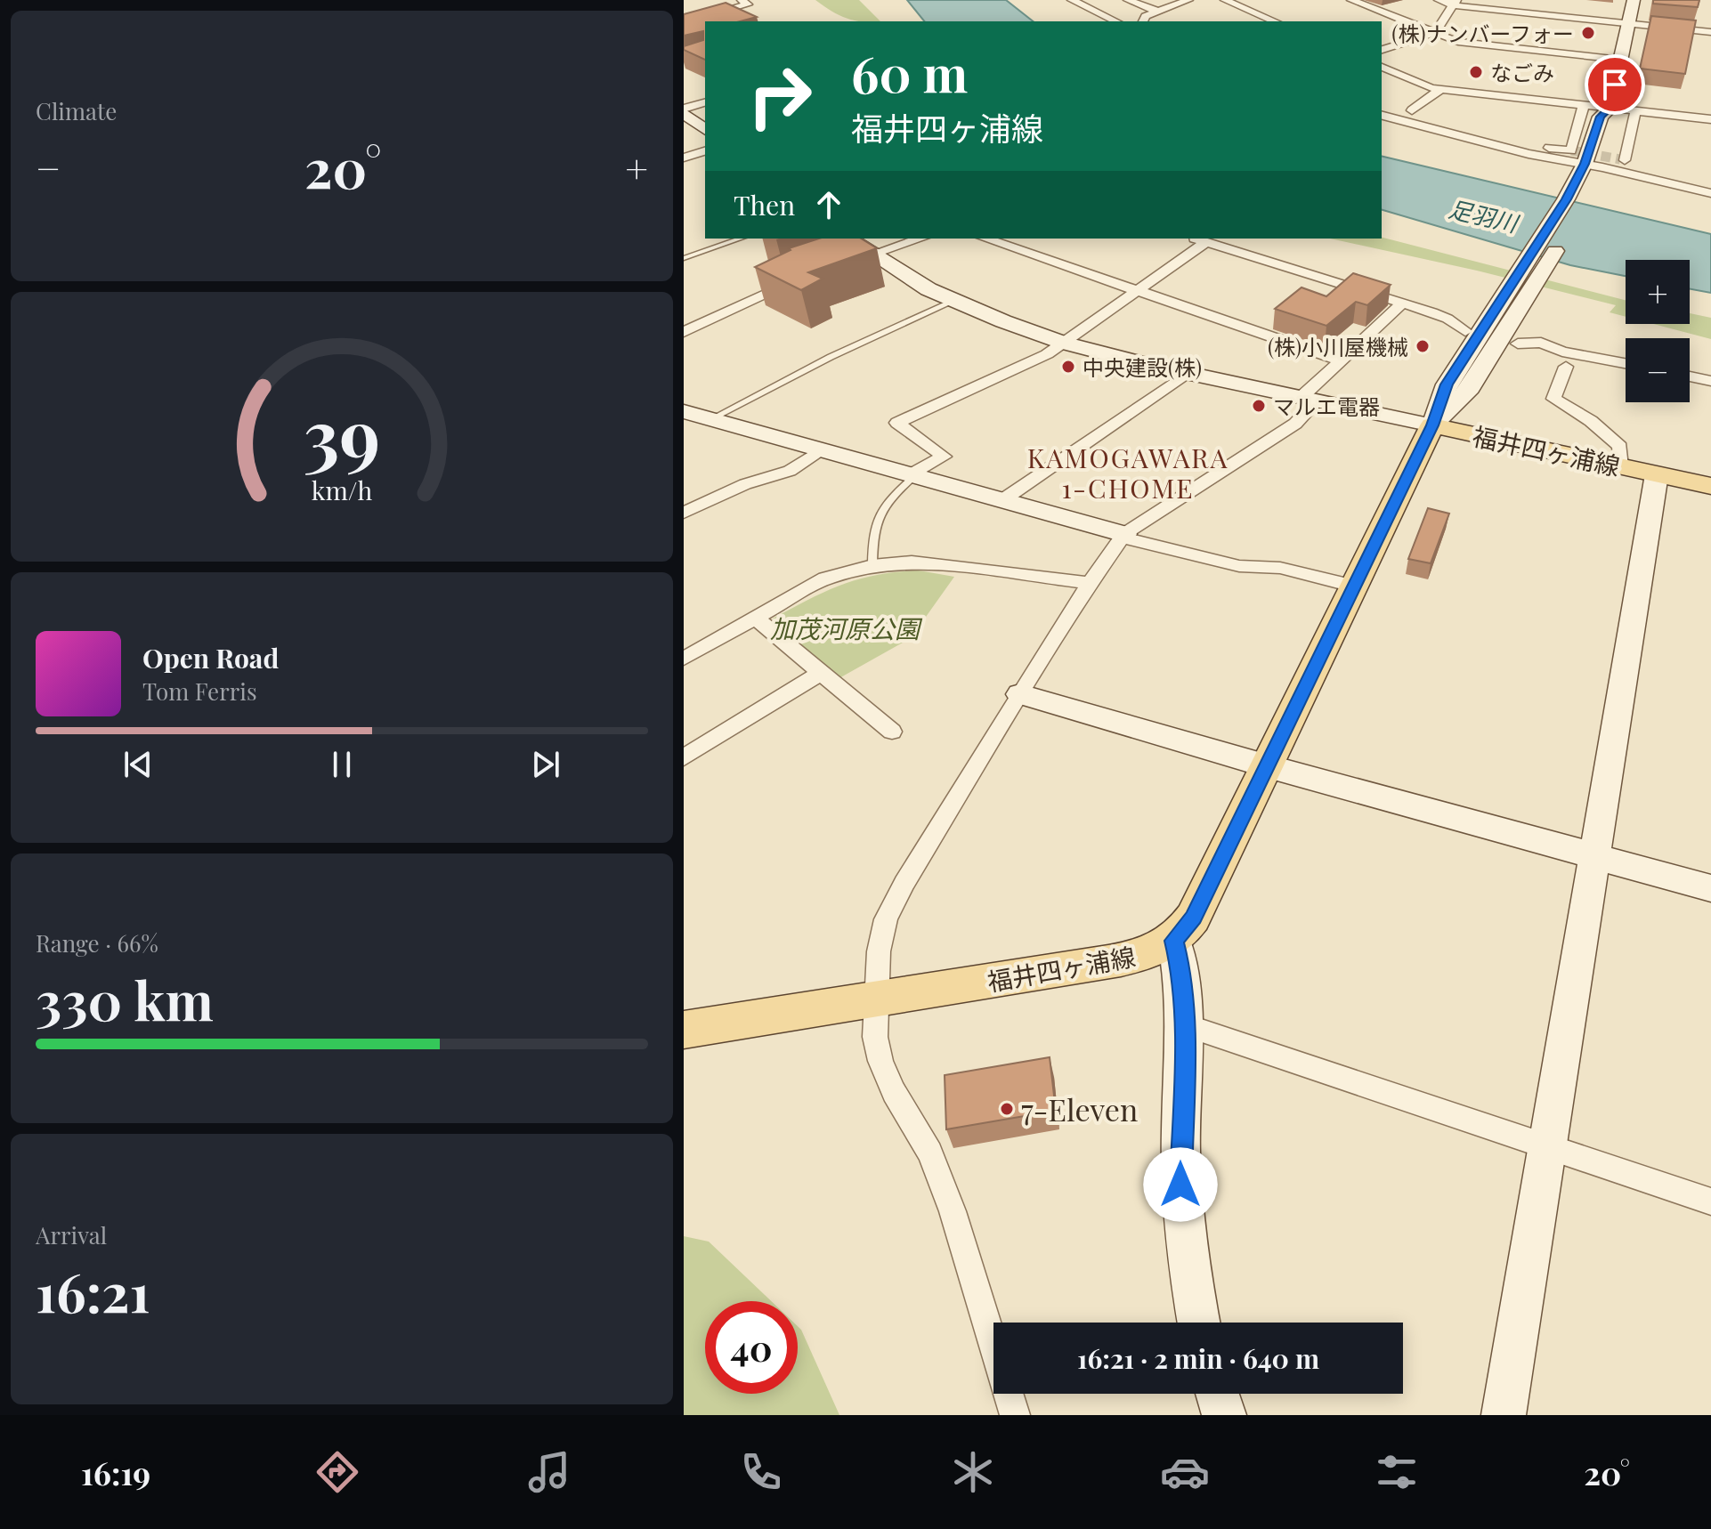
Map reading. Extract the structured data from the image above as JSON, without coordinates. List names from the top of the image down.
{
  "streets": {
    "main road": ["福井四ヶ浦線"]
  },
  "districts": ["KAMOGAWARA 1-CHOME"],
  "water": ["足羽川"],
  "parks": ["加茂河原公園"],
  "places": [
    "(株)ナンバーフォー",
    "なごみ",
    "(株)小川屋機械",
    "中央建設(株)",
    "マルエ電器",
    "7-Eleven"
  ],
  "page": {
    "tile": [
      "Climate",
      ["Range · 66%", "330 km"],
      ["Arrival", "16:21"]
    ],
    "turn": ["60 m", "福井四ヶ浦線"],
    "heat": ["−", "20°", "+"],
    "then": "Then",
    "map_buttons": ["+", "−"],
    "song": ["Open Road", "Tom Ferris"],
    "limit": "40",
    "trip": "16:21 · 2 min · 640 m",
    "tabs": ["16:19", "20°"],
    "gauge": ["39", "km/h"]
  }
}
